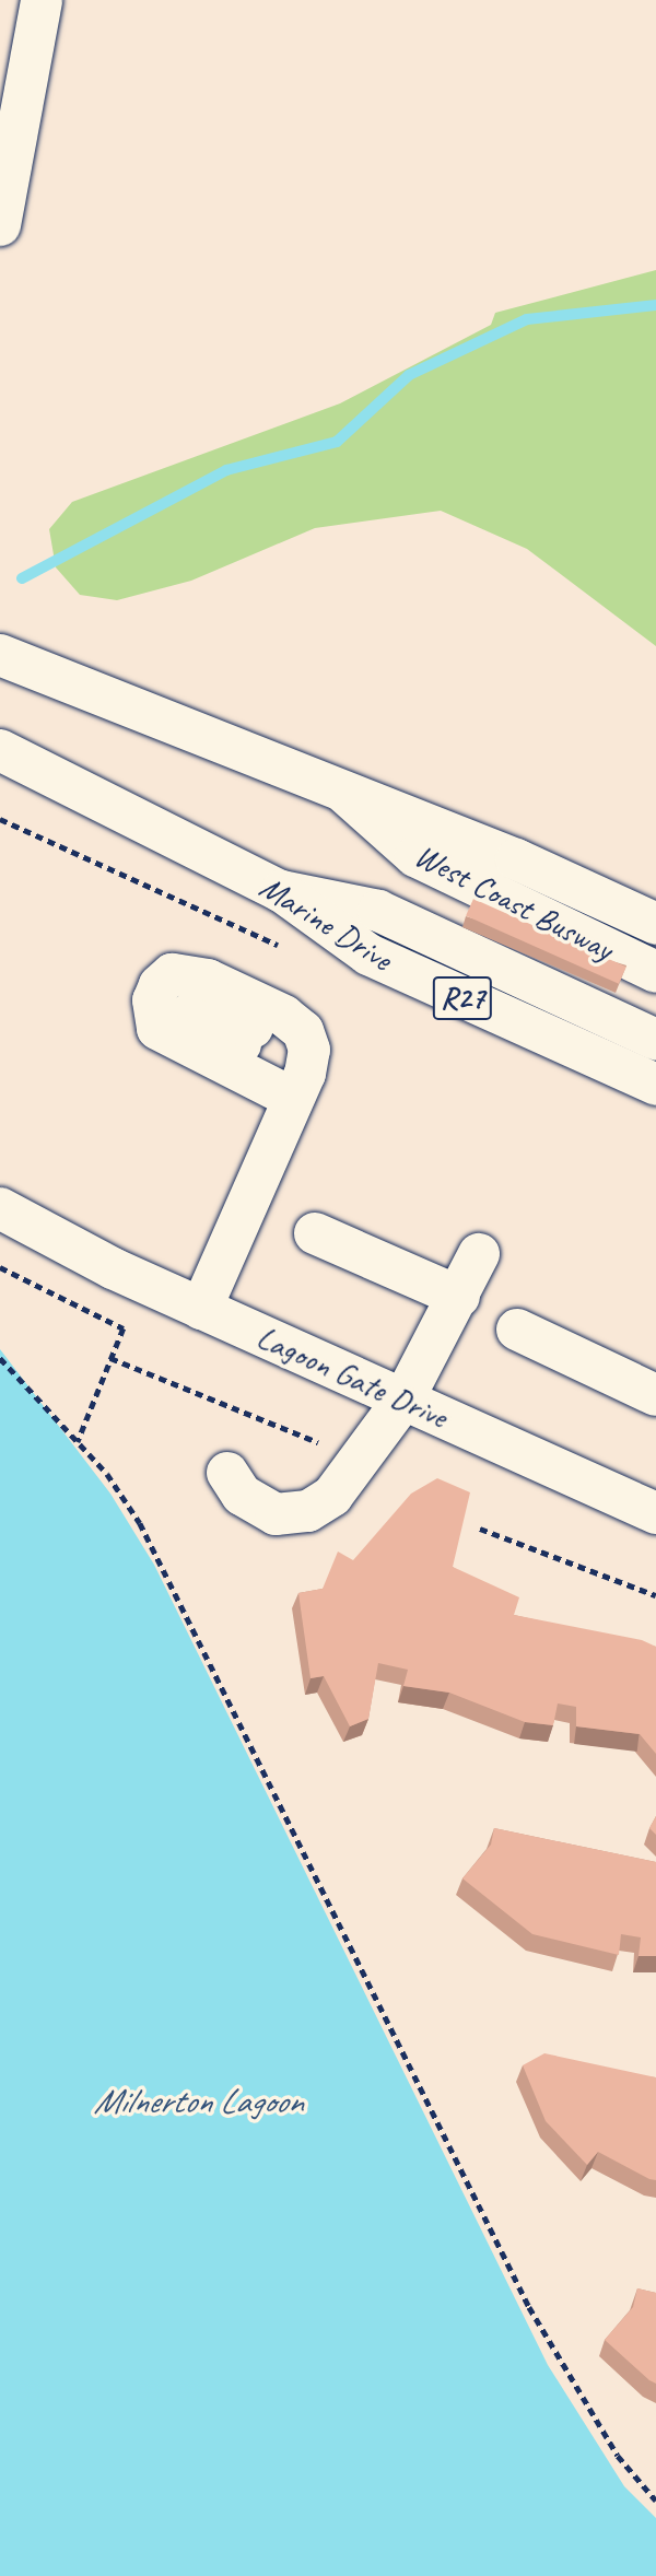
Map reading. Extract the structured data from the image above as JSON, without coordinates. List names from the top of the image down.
{
  "streets": {
    "main road": [
      "West Coast Busway",
      "Marine Drive",
      "R27",
      "Lagoon Gate Drive"
    ]
  },
  "crossings": [
    ["West Coast Busway", "Marine Drive"]
  ],
  "water": ["Milnerton Lagoon"]
}
